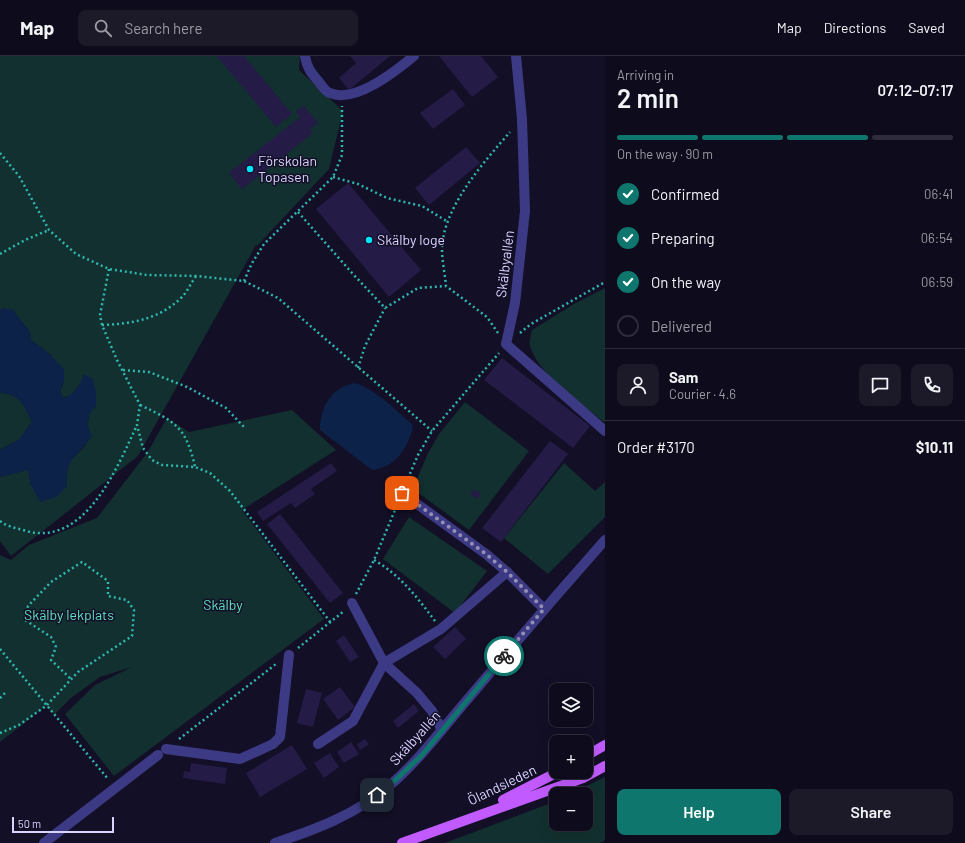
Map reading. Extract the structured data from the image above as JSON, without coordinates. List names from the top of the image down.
{
  "streets": {
    "main road": ["Ölandsleden"],
    "street": ["Skälbyallén"]
  },
  "parks": ["Skälby", "Skälby lekplats"],
  "places": ["Förskolan Topasen", "Skälby loge"],
  "scale_bar": "50 m",
  "page": {
    "header": "Map",
    "search": "Search here",
    "nav": ["Map", "Directions", "Saved"],
    "heading": ["2 min", "Arriving in", "07:12–07:17"],
    "panel": [
      "Sam",
      "Courier · 4.6",
      "Order #3170",
      "$10.11"
    ],
    "bar": "On the way · 90 m",
    "list": [
      ["Confirmed", "06:41"],
      ["Preparing", "06:54"],
      ["On the way", "06:59"],
      "Delivered"
    ],
    "map_buttons": ["+", "−"],
    "buttons": ["Help", "Share"],
    "scale": "50 m"
  }
}
